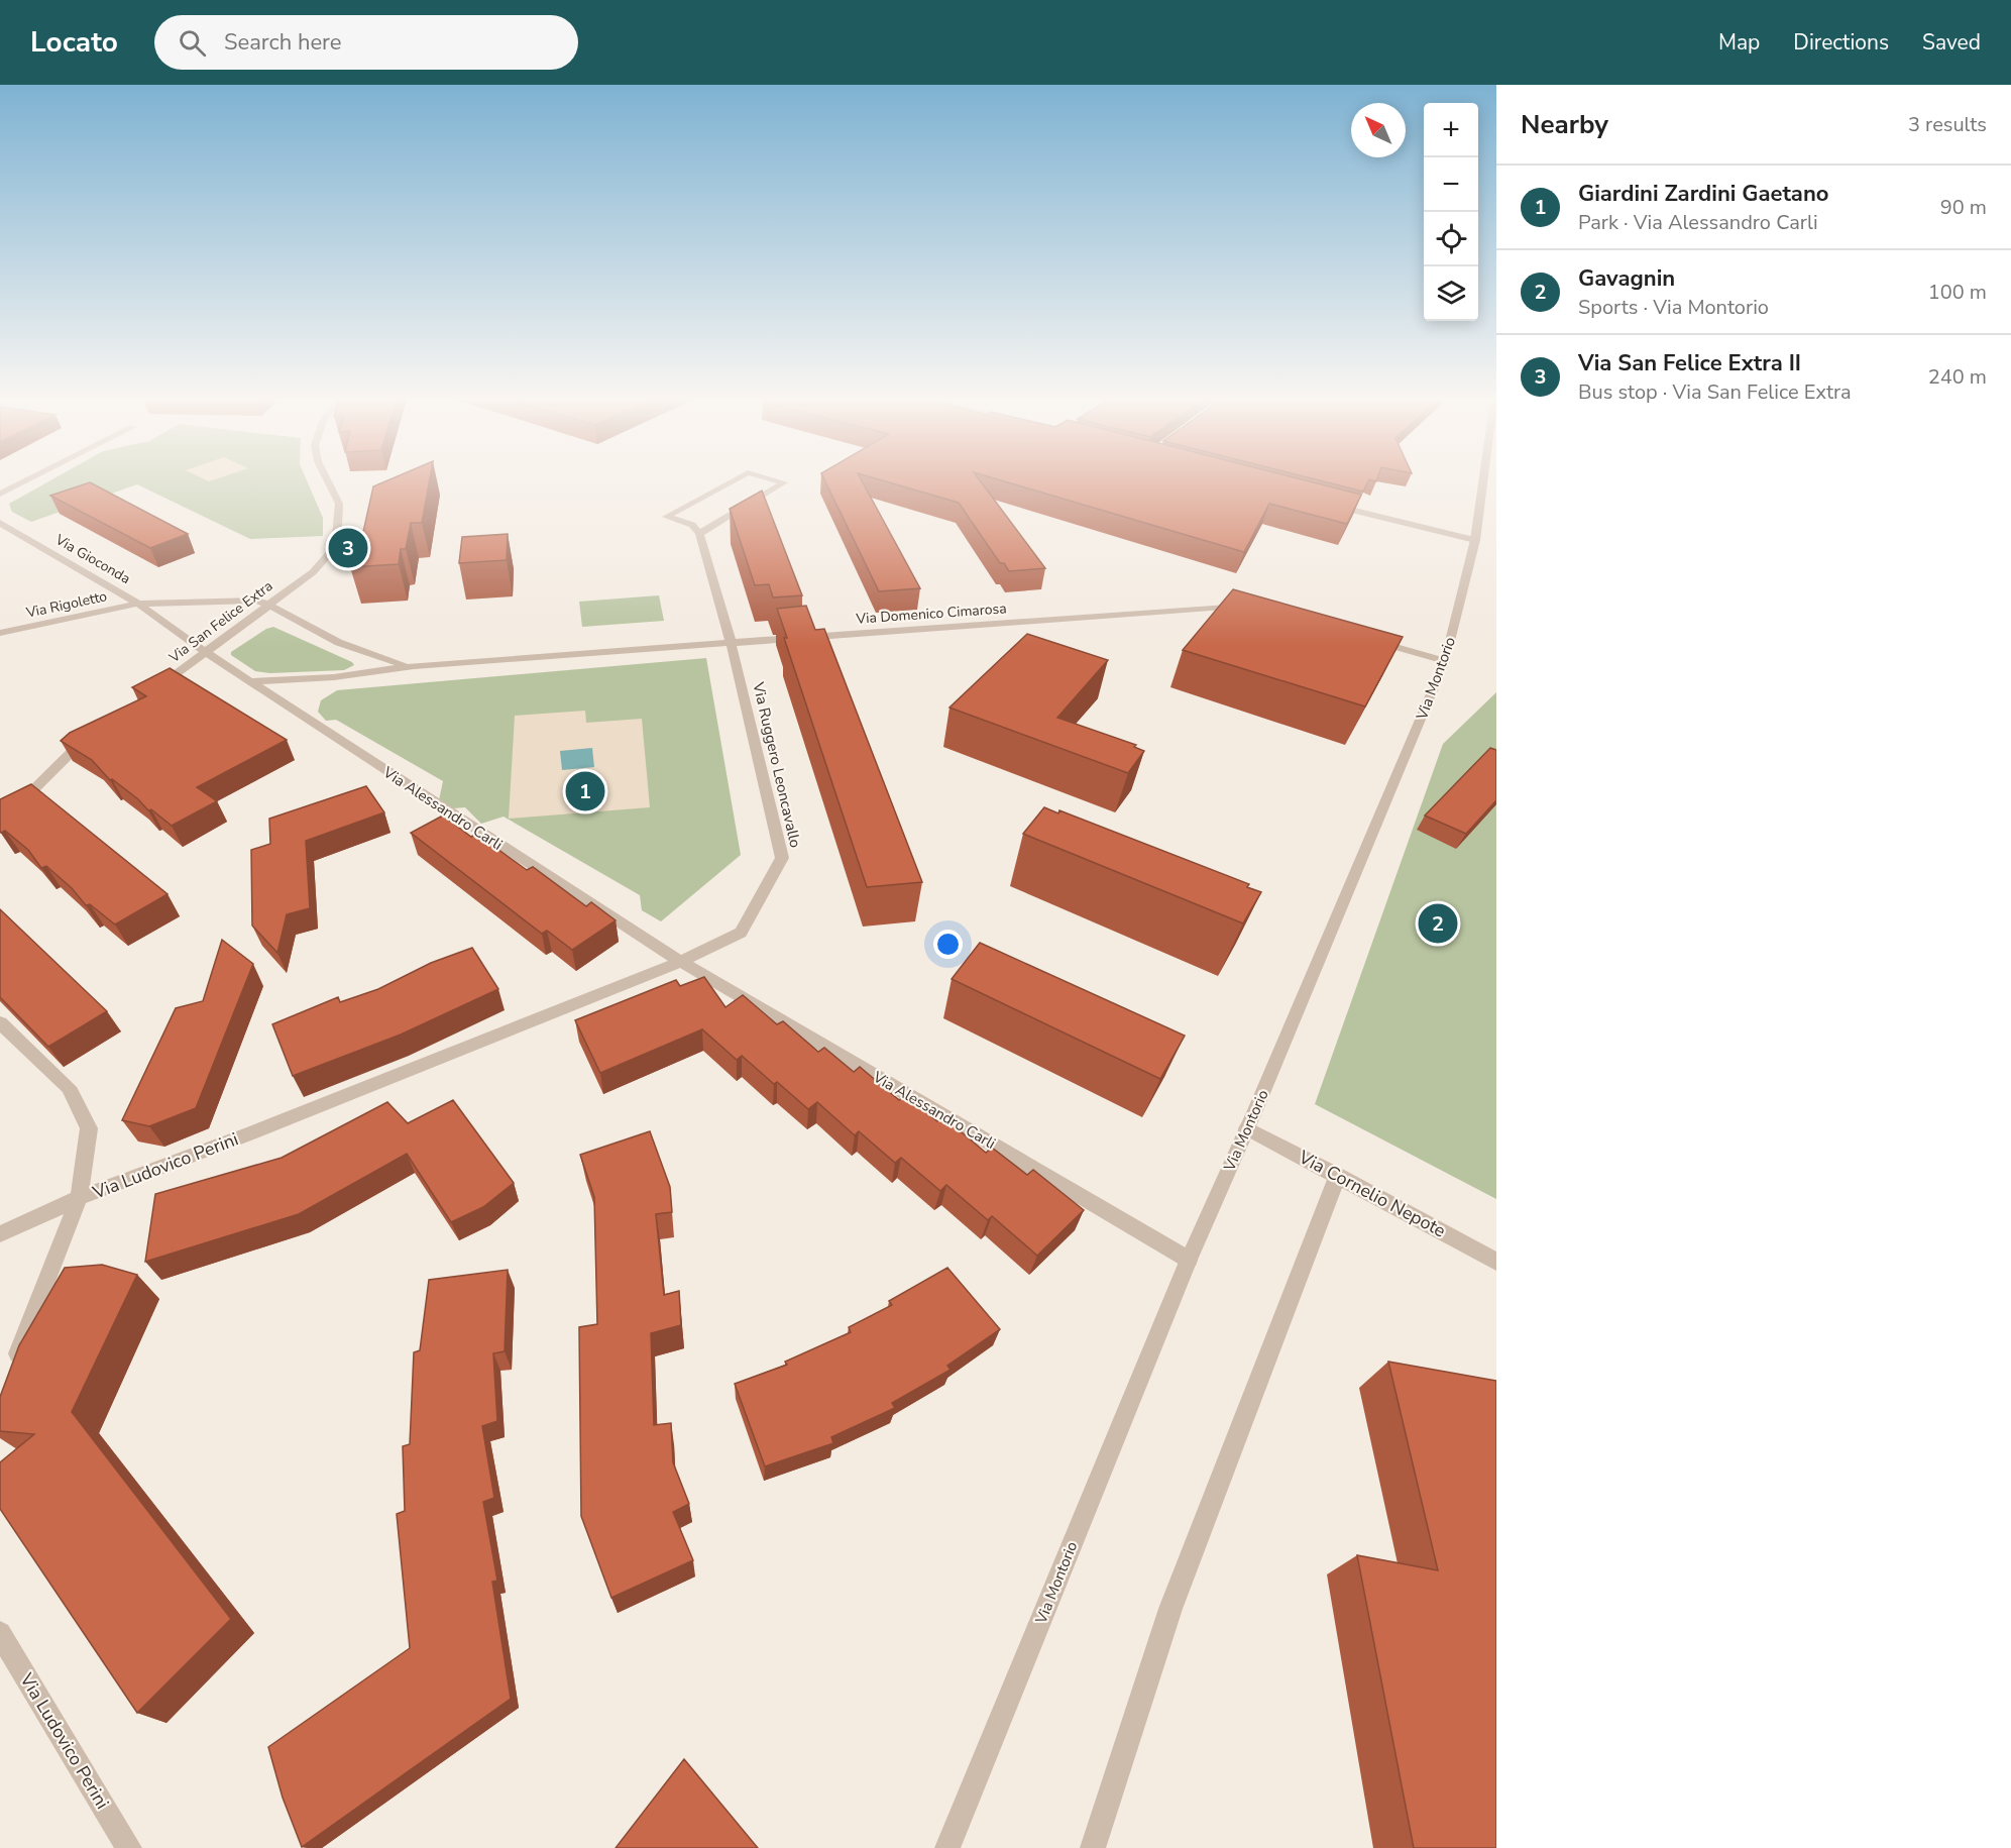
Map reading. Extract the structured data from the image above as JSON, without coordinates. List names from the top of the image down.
{
  "streets": {
    "street": [
      "Via Gioconda",
      "Via Rigoletto",
      "Via Domenico Cimarosa",
      "Via San Felice Extra",
      "Via Montorio",
      "Via Ruggero Leoncavallo",
      "Via Alessandro Carli",
      "Via Ludovico Perini",
      "Via Cornelio Nepote"
    ]
  },
  "crossings": [
    ["Via Gioconda", "Via Rigoletto"],
    ["Via Gioconda", "Via Domenico Cimarosa"],
    ["Via Gioconda", "Via San Felice Extra"],
    ["Via Gioconda", "Via Alessandro Carli"],
    ["Via Domenico Cimarosa", "Via San Felice Extra"],
    ["Via Domenico Cimarosa", "Via Ruggero Leoncavallo"],
    ["Via Domenico Cimarosa", "Via Alessandro Carli"],
    ["Via San Felice Extra", "Via Alessandro Carli"],
    ["Via Montorio", "Via Alessandro Carli"],
    ["Via Montorio", "Via Cornelio Nepote"],
    ["Via Ruggero Leoncavallo", "Via Alessandro Carli"],
    ["Via Ruggero Leoncavallo", "Via Ludovico Perini"],
    ["Via Alessandro Carli", "Via Ludovico Perini"]
  ],
  "north": "top left",
  "page": {
    "header": "Locato",
    "search": "Search here",
    "nav": ["Map", "Directions", "Saved"],
    "heading": ["Nearby", "3 results"],
    "map_buttons": ["+", "−"],
    "list": [
      {
        "mark": "1",
        "name": "Giardini Zardini Gaetano",
        "note": "Park · Via Alessandro Carli",
        "value": "90 m"
      },
      {
        "mark": "2",
        "name": "Gavagnin",
        "note": "Sports · Via Montorio",
        "value": "100 m"
      },
      {
        "mark": "3",
        "name": "Via San Felice Extra II",
        "note": "Bus stop · Via San Felice Extra",
        "value": "240 m"
      }
    ],
    "pins": ["3", "1", "2"]
  }
}
